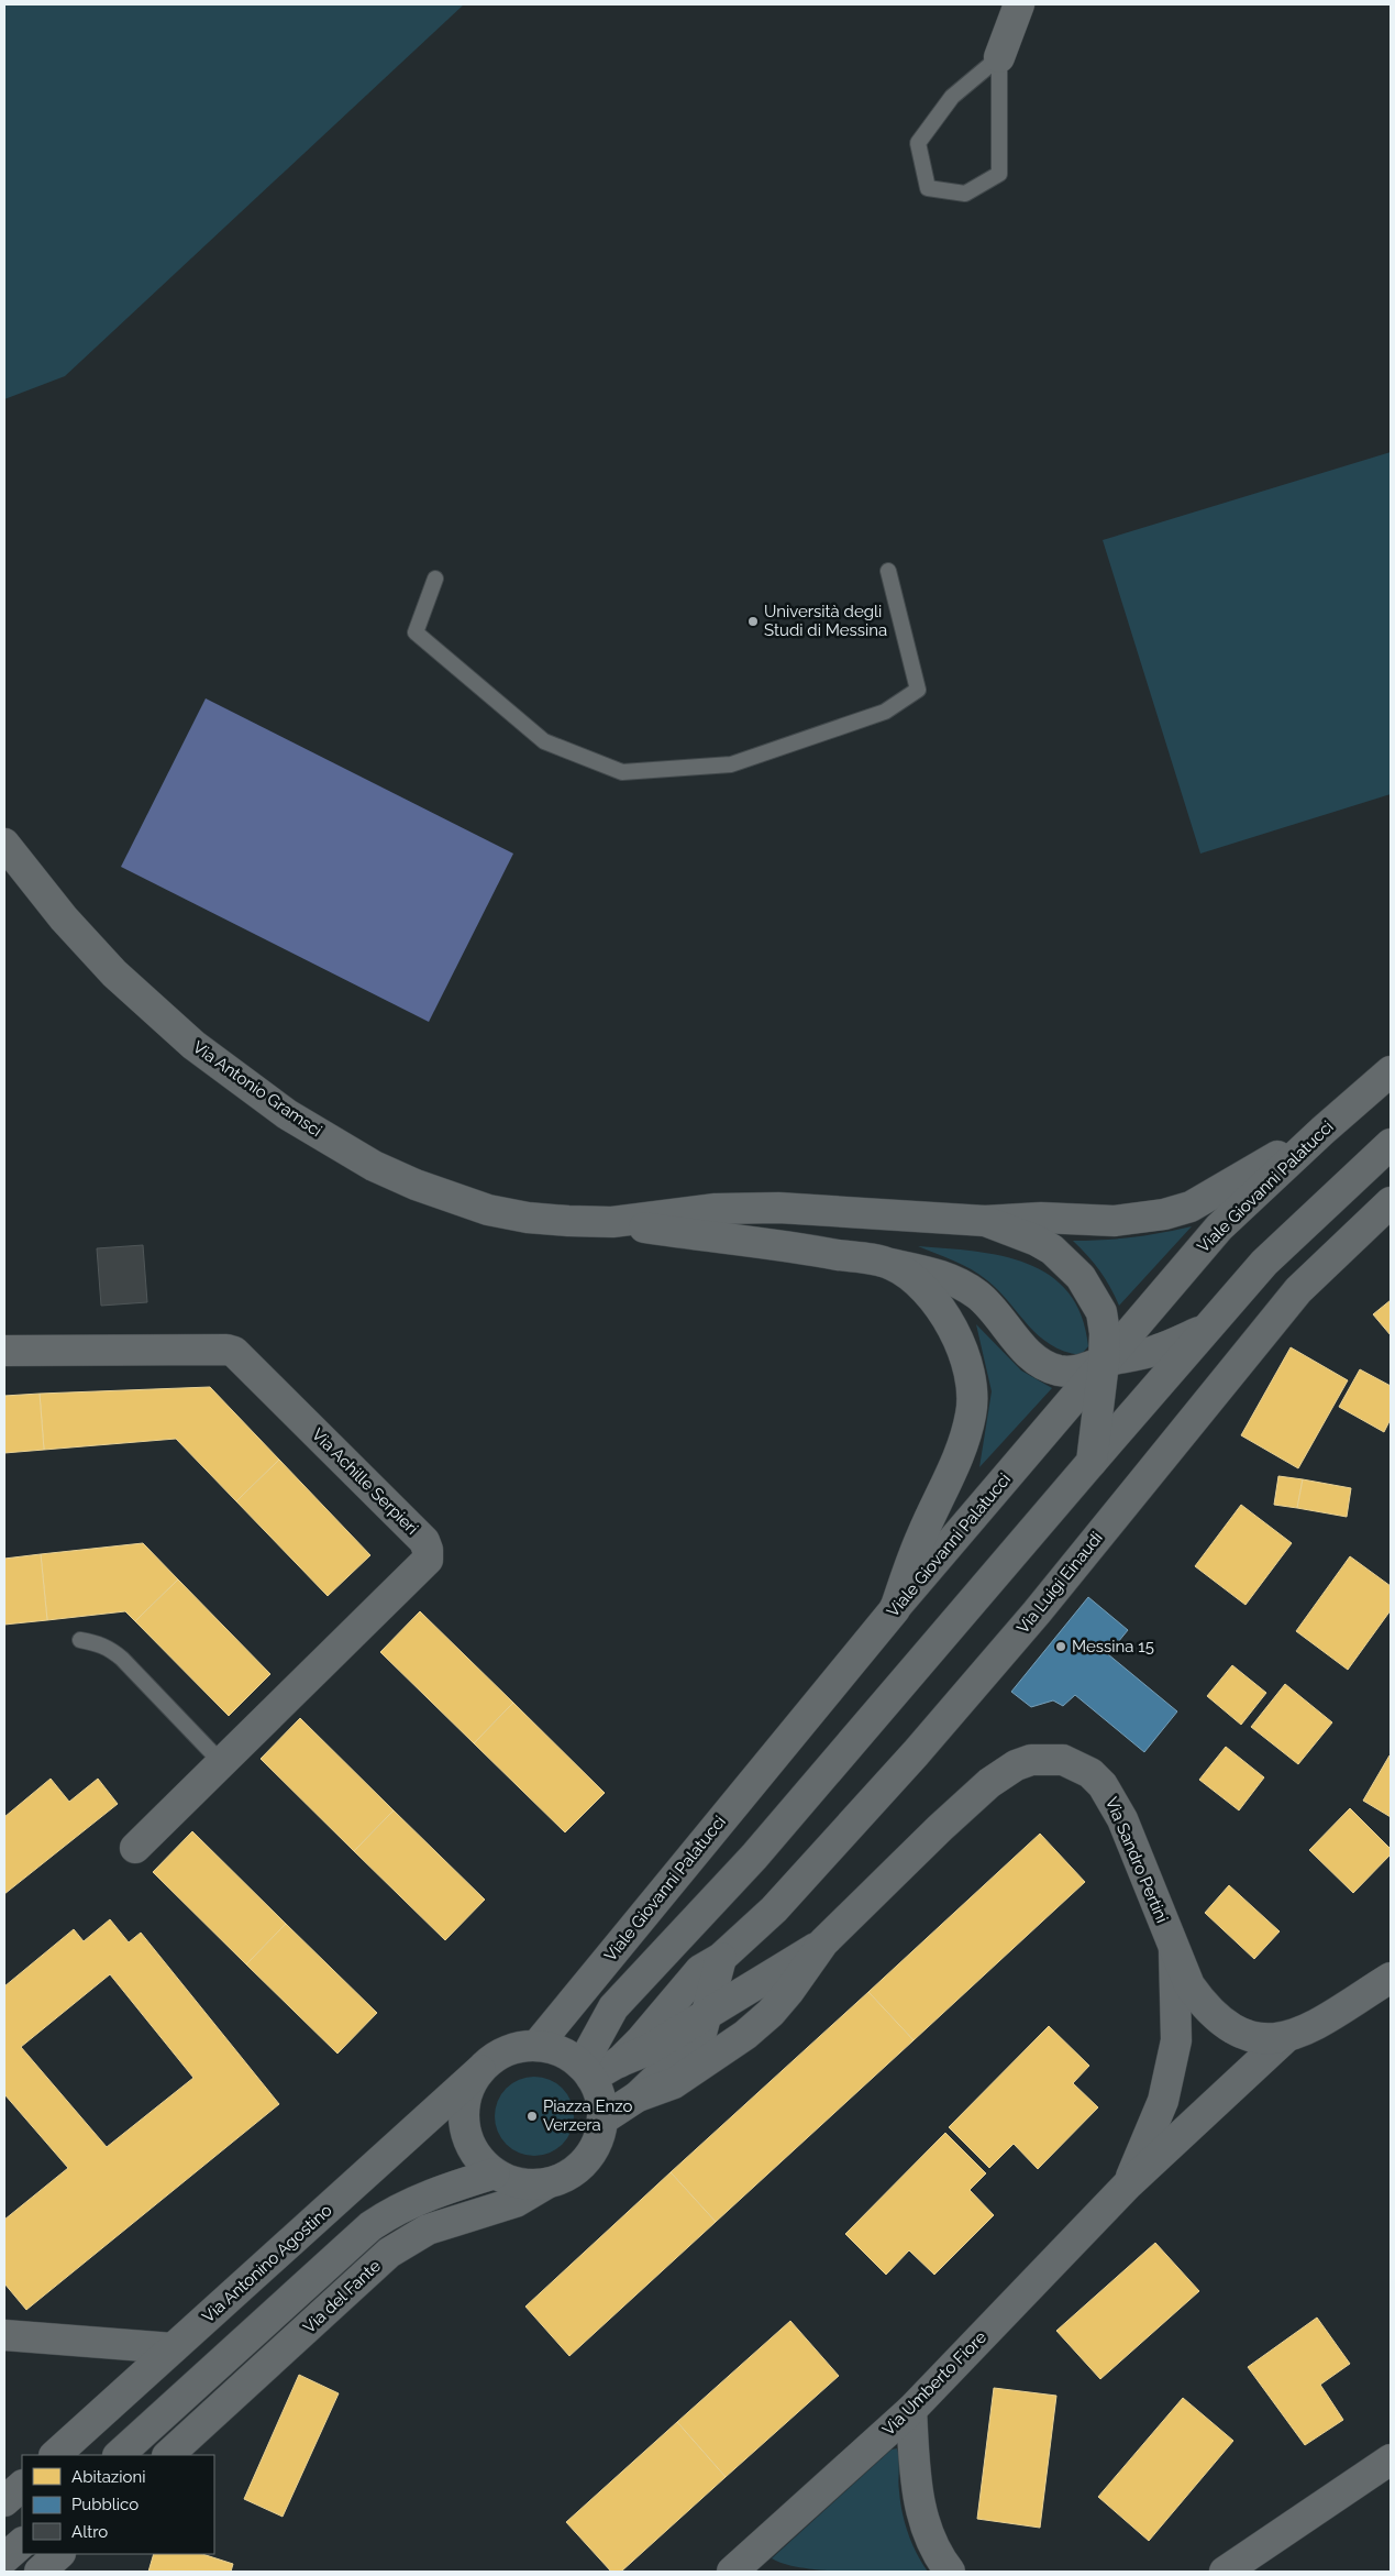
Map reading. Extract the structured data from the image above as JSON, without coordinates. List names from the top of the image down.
{
  "streets": {
    "street": [
      "Via Antonio Gramsci",
      "Viale Giovanni Palatucci",
      "Via Achille Serpieri",
      "Via Luigi Einaudi",
      "Via Sandro Pertini",
      "Via Antonino Agostino",
      "Via del Fante",
      "Via Umberto Fiore"
    ]
  },
  "crossings": [
    ["Viale Giovanni Palatucci", "Via Antonino Agostino"],
    ["Viale Giovanni Palatucci", "Via del Fante"],
    ["Via Sandro Pertini", "Via Umberto Fiore"],
    ["Via Antonino Agostino", "Via del Fante"]
  ],
  "places": ["Università degli Studi di Messina", "Messina 15", "Piazza Enzo Verzera"],
  "legend": ["Abitazioni", "Pubblico", "Altro"]
}
